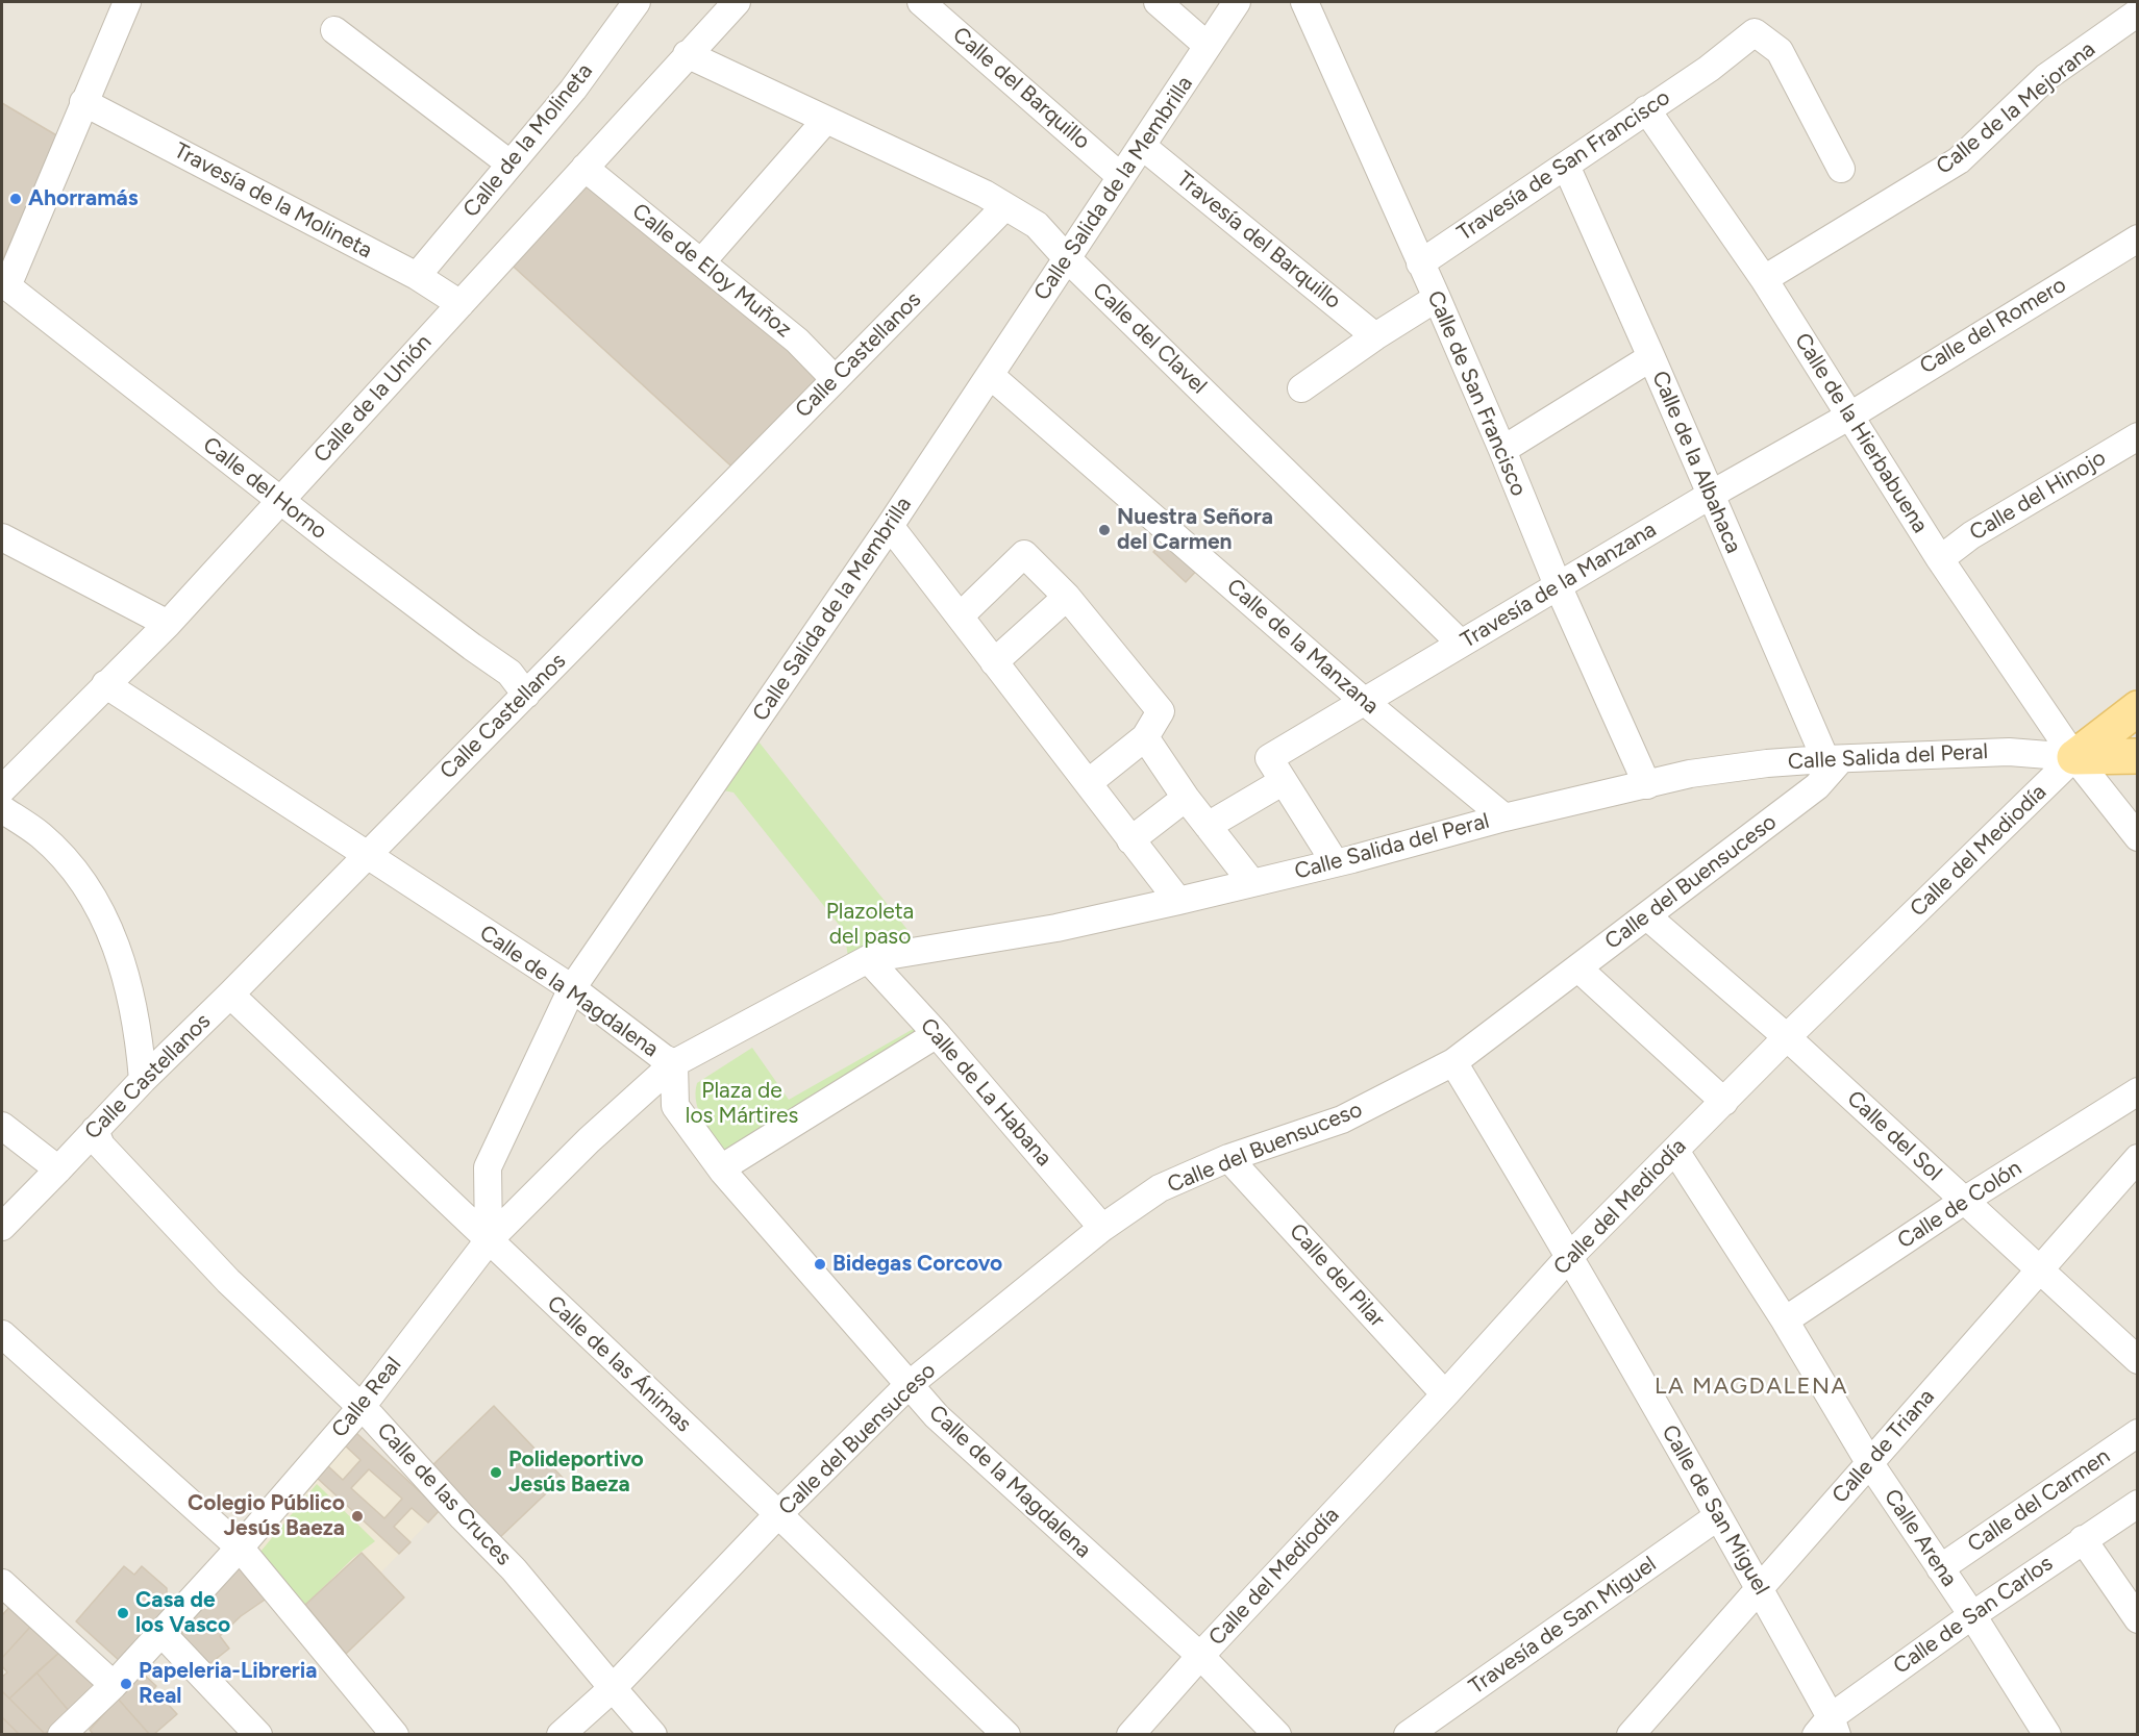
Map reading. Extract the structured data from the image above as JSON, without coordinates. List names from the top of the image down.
{
  "streets": {
    "main road": ["Calle Salida del Peral", "Calle del Mediodía"],
    "street": [
      "Calle del Barquillo",
      "Calle de la Mejorana",
      "Calle de la Molineta",
      "Travesía de San Francisco",
      "Calle Salida de la Membrilla",
      "Travesía de la Molineta",
      "Travesía del Barquillo",
      "Calle de Eloy Muñoz",
      "Calle del Romero",
      "Calle del Clavel",
      "Calle Castellanos",
      "Calle de San Francisco",
      "Calle de la Unión",
      "Calle de la Hierbabuena",
      "Calle de la Albahaca",
      "Calle del Horno",
      "Calle del Hinojo",
      "Travesía de la Manzana",
      "Calle de la Manzana",
      "Calle del Buensuceso",
      "Calle de la Magdalena",
      "Calle de La Habana",
      "Calle del Sol",
      "Calle de Colón",
      "Calle del Pilar",
      "Calle de las Ánimas",
      "Calle Real",
      "Calle de Triana",
      "Calle de las Cruces",
      "Calle del Carmen",
      "Calle de San Miguel",
      "Calle Arena",
      "Calle de San Carlos",
      "Travesía de San Miguel"
    ]
  },
  "crossings": [
    ["Calle del Barquillo", "Calle Salida de la Membrilla"],
    ["Calle de la Mejorana", "Calle de la Hierbabuena"],
    ["Calle de la Molineta", "Travesía de la Molineta"],
    ["Travesía de San Francisco", "Calle de San Francisco"],
    ["Travesía de San Francisco", "Calle de la Hierbabuena"],
    ["Travesía de San Francisco", "Calle de la Albahaca"],
    ["Calle Salida de la Membrilla", "Travesía del Barquillo"],
    ["Calle Salida de la Membrilla", "Calle del Clavel"],
    ["Calle Salida de la Membrilla", "Calle de la Manzana"],
    ["Calle Salida de la Membrilla", "Calle de la Magdalena"],
    ["Calle Salida de la Membrilla", "Calle de las Ánimas"],
    ["Calle Salida de la Membrilla", "Calle Real"],
    ["Travesía de la Molineta", "Calle de la Unión"],
    ["Calle de Eloy Muñoz", "Calle Castellanos"],
    ["Calle de Eloy Muñoz", "Calle de la Unión"],
    ["Calle del Romero", "Calle de la Hierbabuena"],
    ["Calle del Romero", "Travesía de la Manzana"],
    ["Calle del Clavel", "Calle Castellanos"],
    ["Calle del Clavel", "Calle de la Unión"],
    ["Calle del Clavel", "Travesía de la Manzana"],
    ["Calle Castellanos", "Calle del Horno"],
    ["Calle Castellanos", "Calle de la Magdalena"],
    ["Calle Castellanos", "Calle de las Ánimas"],
    ["Calle Castellanos", "Calle de las Cruces"],
    ["Calle de San Francisco", "Travesía de la Manzana"],
    ["Calle de San Francisco", "Calle Salida del Peral"],
    ["Calle de la Unión", "Calle del Horno"],
    ["Calle de la Unión", "Calle de la Magdalena"],
    ["Calle de la Hierbabuena", "Calle del Hinojo"],
    ["Calle de la Hierbabuena", "Travesía de la Manzana"],
    ["Calle de la Hierbabuena", "Calle Salida del Peral"],
    ["Calle de la Hierbabuena", "Calle del Mediodía"],
    ["Calle de la Albahaca", "Travesía de la Manzana"],
    ["Calle de la Albahaca", "Calle Salida del Peral"],
    ["Calle de la Albahaca", "Calle del Buensuceso"],
    ["Travesía de la Manzana", "Calle de la Manzana"],
    ["Calle de la Manzana", "Calle Salida del Peral"],
    ["Calle Salida del Peral", "Calle del Mediodía"],
    ["Calle Salida del Peral", "Calle del Buensuceso"],
    ["Calle Salida del Peral", "Calle de la Magdalena"],
    ["Calle Salida del Peral", "Calle de La Habana"],
    ["Calle Salida del Peral", "Calle Real"],
    ["Calle del Mediodía", "Calle de la Magdalena"],
    ["Calle del Mediodía", "Calle del Sol"],
    ["Calle del Mediodía", "Calle del Pilar"],
    ["Calle del Mediodía", "Calle de San Miguel"],
    ["Calle del Mediodía", "Calle Arena"],
    ["Calle del Buensuceso", "Calle de la Magdalena"],
    ["Calle del Buensuceso", "Calle de La Habana"],
    ["Calle del Buensuceso", "Calle del Sol"],
    ["Calle del Buensuceso", "Calle del Pilar"],
    ["Calle del Buensuceso", "Calle de las Ánimas"],
    ["Calle del Buensuceso", "Calle de las Cruces"],
    ["Calle del Buensuceso", "Calle de San Miguel"],
    ["Calle de la Magdalena", "Calle Real"],
    ["Calle del Sol", "Calle de Colón"],
    ["Calle del Sol", "Calle de Triana"],
    ["Calle de Colón", "Calle Arena"],
    ["Calle de las Ánimas", "Calle Real"],
    ["Calle Real", "Calle de las Cruces"],
    ["Calle de Triana", "Calle de San Miguel"],
    ["Calle de Triana", "Calle Arena"],
    ["Calle del Carmen", "Calle Arena"],
    ["Calle de San Miguel", "Calle de San Carlos"],
    ["Calle de San Miguel", "Travesía de San Miguel"],
    ["Calle Arena", "Calle de San Carlos"]
  ],
  "districts": ["LA MAGDALENA"],
  "parks": ["Plazoleta del paso", "Plaza de los Mártires"],
  "places": [
    "Ahorramás",
    "Nuestra Señora del Carmen",
    "Bidegas Corcovo",
    "Polideportivo Jesús Baeza",
    "Colegio Público Jesús Baeza",
    "Casa de los Vasco",
    "Papeleria-Libreria Real"
  ]
}
